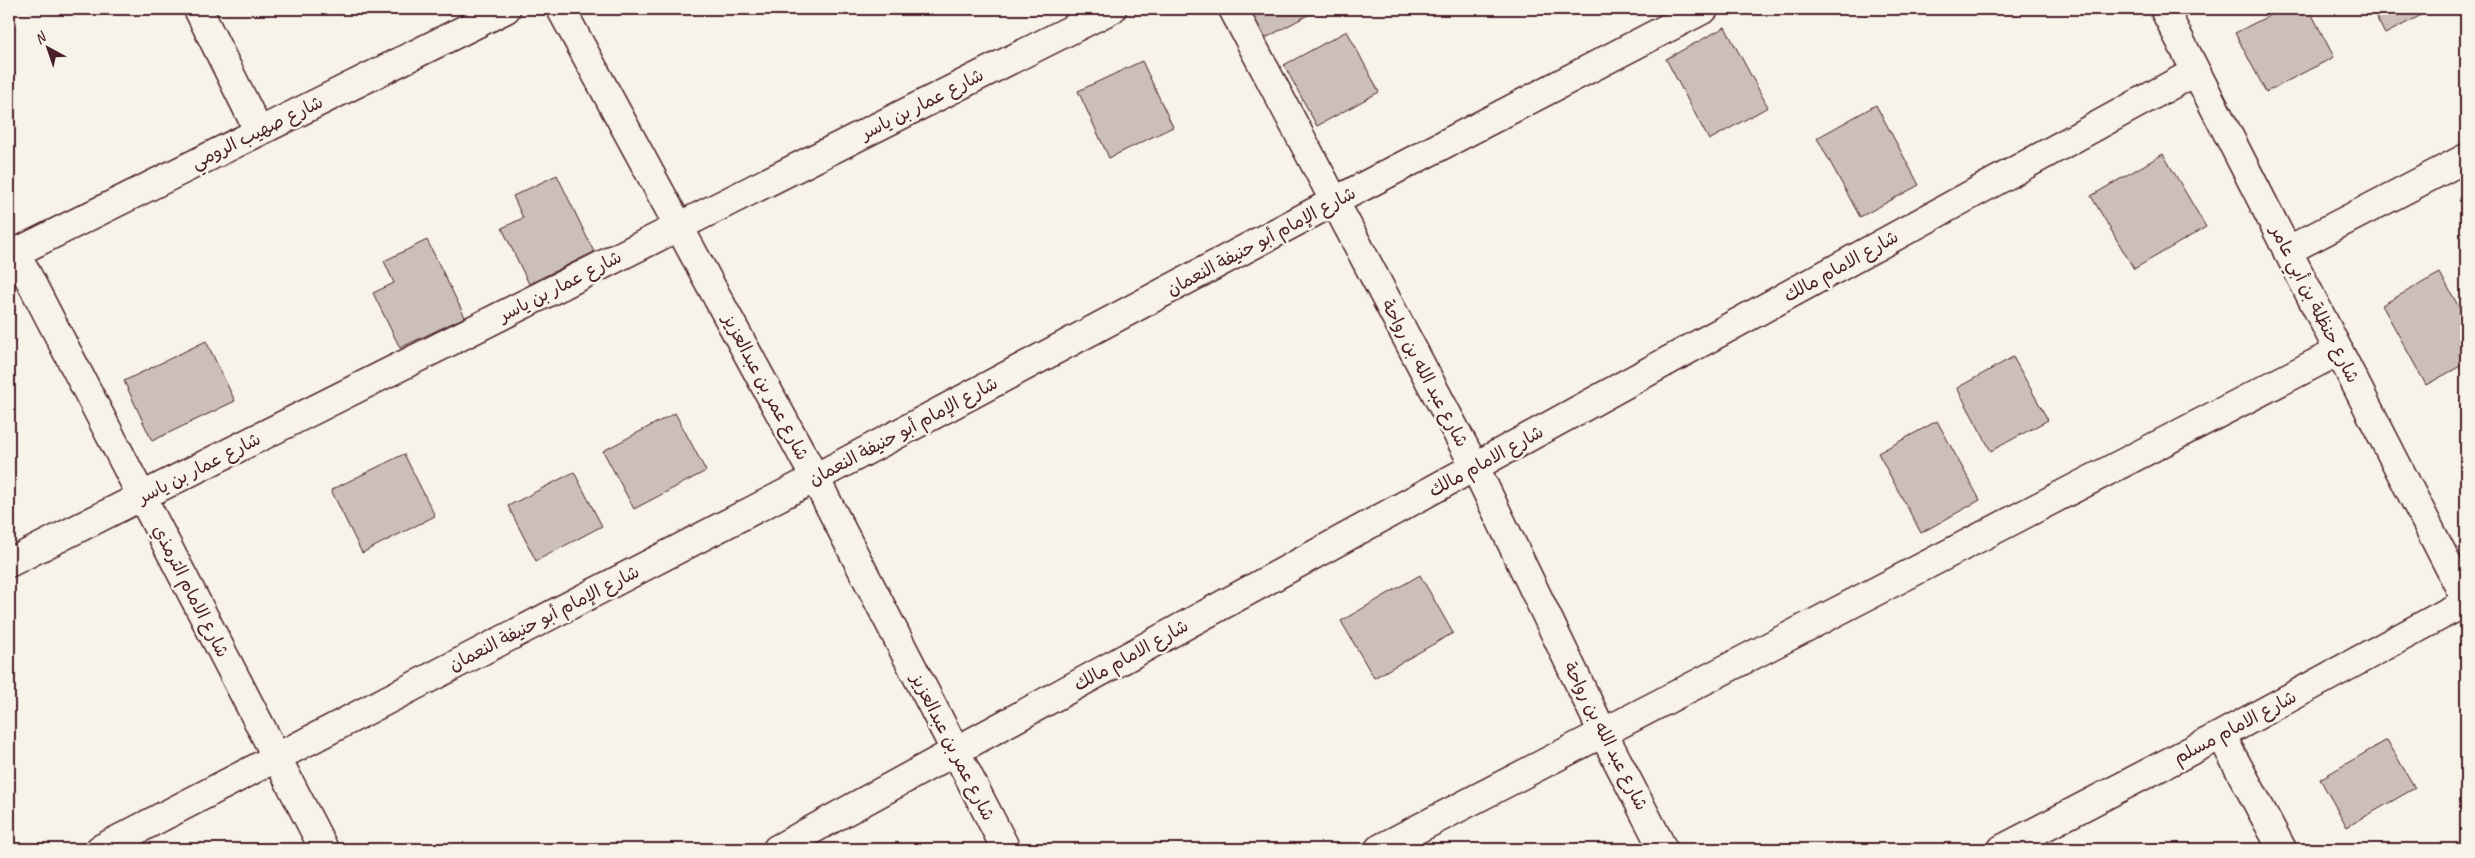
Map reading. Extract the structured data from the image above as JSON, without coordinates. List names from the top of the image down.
{
  "streets": {
    "street": [
      "شارع عمار بن ياسر",
      "شارع صهيب الرومي",
      "شارع الإمام أبو حنيفة النعمان",
      "شارع الامام مالك",
      "شارع حنظلة بن أبي عامر",
      "شارع عبد الله بن رواحة",
      "شارع عمر بن عبدالعزيز",
      "شارع الامام الترمذي",
      "شارع الامام مسلم"
    ]
  },
  "crossings": [
    ["شارع عمار بن ياسر", "شارع عمر بن عبدالعزيز"],
    ["شارع عمار بن ياسر", "شارع الامام الترمذي"],
    ["شارع صهيب الرومي", "شارع الامام الترمذي"],
    ["شارع الإمام أبو حنيفة النعمان", "شارع عبد الله بن رواحة"],
    ["شارع الإمام أبو حنيفة النعمان", "شارع عمر بن عبدالعزيز"],
    ["شارع الإمام أبو حنيفة النعمان", "شارع الامام الترمذي"],
    ["شارع الامام مالك", "شارع حنظلة بن أبي عامر"],
    ["شارع الامام مالك", "شارع عبد الله بن رواحة"],
    ["شارع الامام مالك", "شارع عمر بن عبدالعزيز"],
    ["شارع حنظلة بن أبي عامر", "شارع الامام مسلم"]
  ],
  "north": "top left"
}
